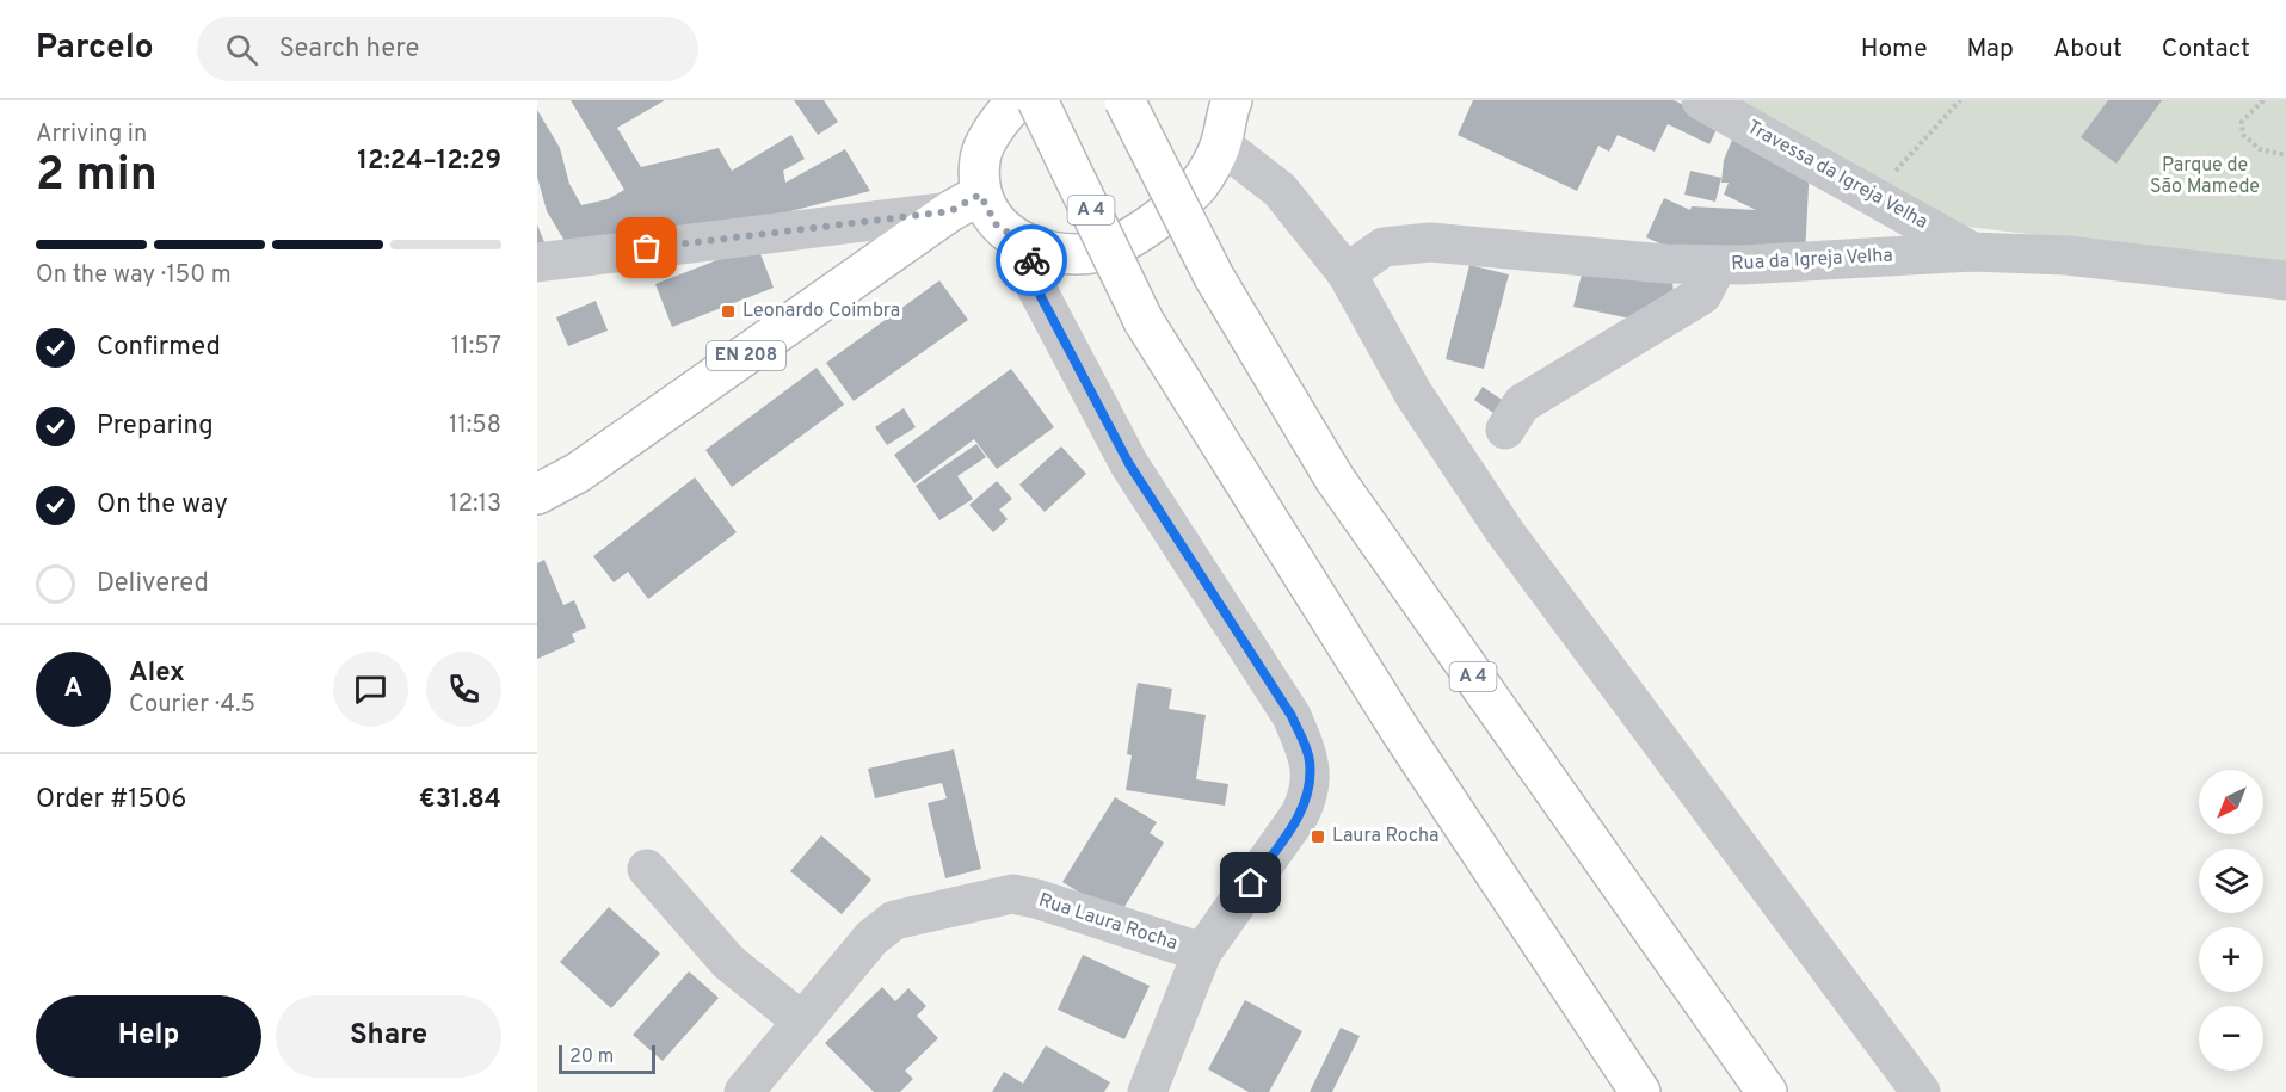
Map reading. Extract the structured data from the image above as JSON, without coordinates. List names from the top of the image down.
{
  "streets": {
    "main road": ["A 4", "EN 208"],
    "street": ["Travessa da Igreja Velha", "Rua da Igreja Velha", "Rua Laura Rocha"]
  },
  "crossings": [
    ["Travessa da Igreja Velha", "Rua da Igreja Velha"]
  ],
  "parks": ["Parque de São Mamede"],
  "places": {
    "transit": ["Leonardo Coimbra", "Laura Rocha"]
  },
  "scale_bar": "20 m",
  "north": "bottom left",
  "page": {
    "header": "Parcelo",
    "search": "Search here",
    "nav": [
      "Home",
      "Map",
      "About",
      "Contact"
    ],
    "heading": ["2 min", "Arriving in", "12:24–12:29"],
    "panel": [
      "Alex",
      "Courier · 4.5",
      "Order #1506",
      "€31.84"
    ],
    "bar": "On the way · 150 m",
    "list": [
      ["Confirmed", "11:57"],
      ["Preparing", "11:58"],
      ["On the way", "12:13"],
      "Delivered"
    ],
    "round": "A",
    "map_buttons": ["+", "−"],
    "buttons": ["Help", "Share"],
    "scale": "20 m"
  }
}
